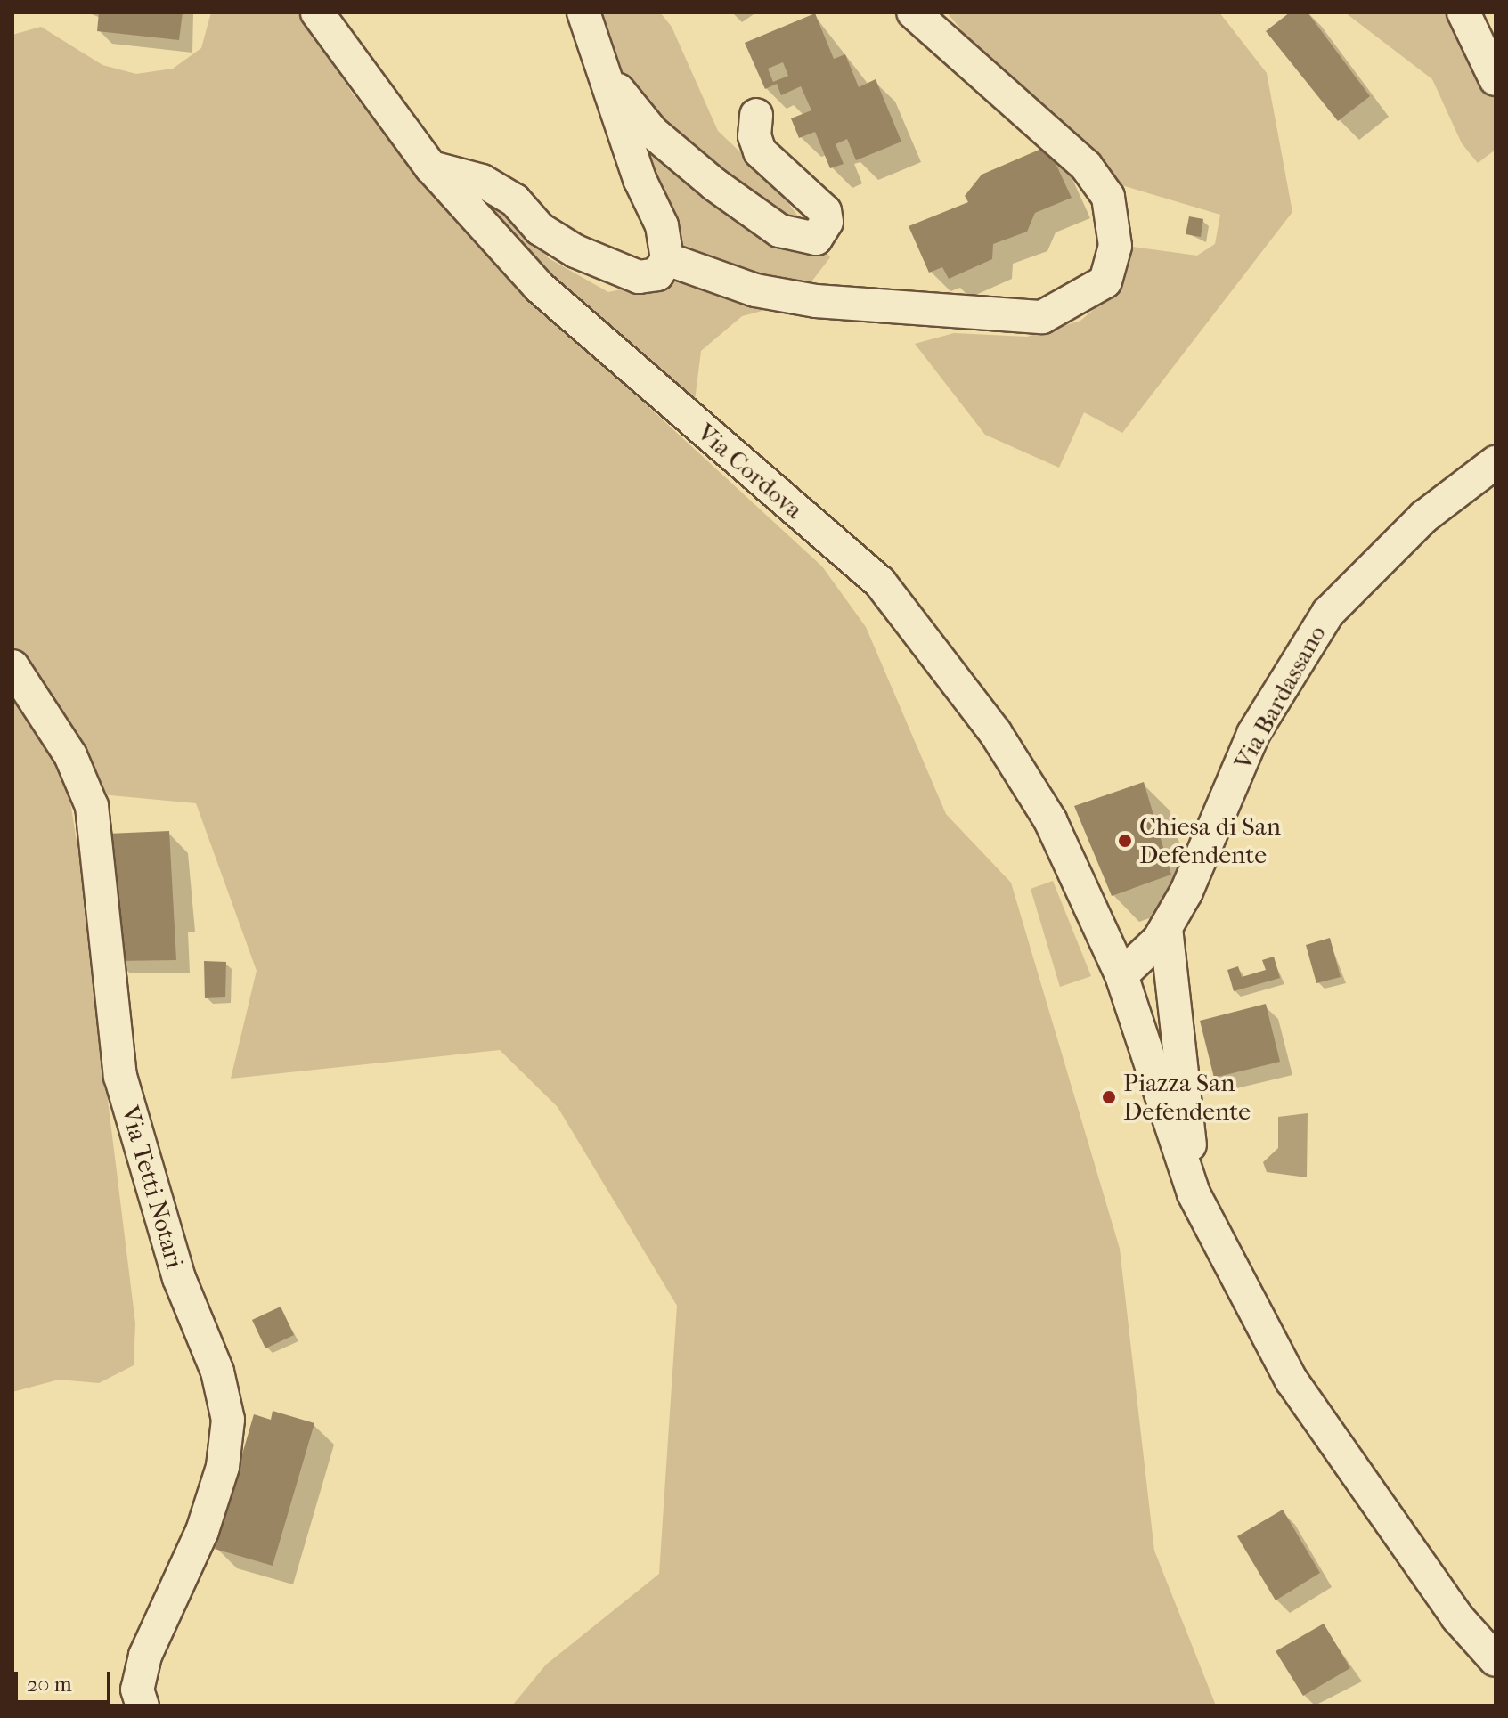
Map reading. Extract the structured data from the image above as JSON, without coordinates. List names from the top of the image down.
{
  "streets": {
    "street": ["Via Cordova", "Via Bardassano", "Via Tetti Notari"]
  },
  "crossings": [
    ["Via Cordova", "Via Bardassano"]
  ],
  "places": ["Chiesa di San Defendente", "Piazza San Defendente"],
  "scale_bar": "20 m"
}
